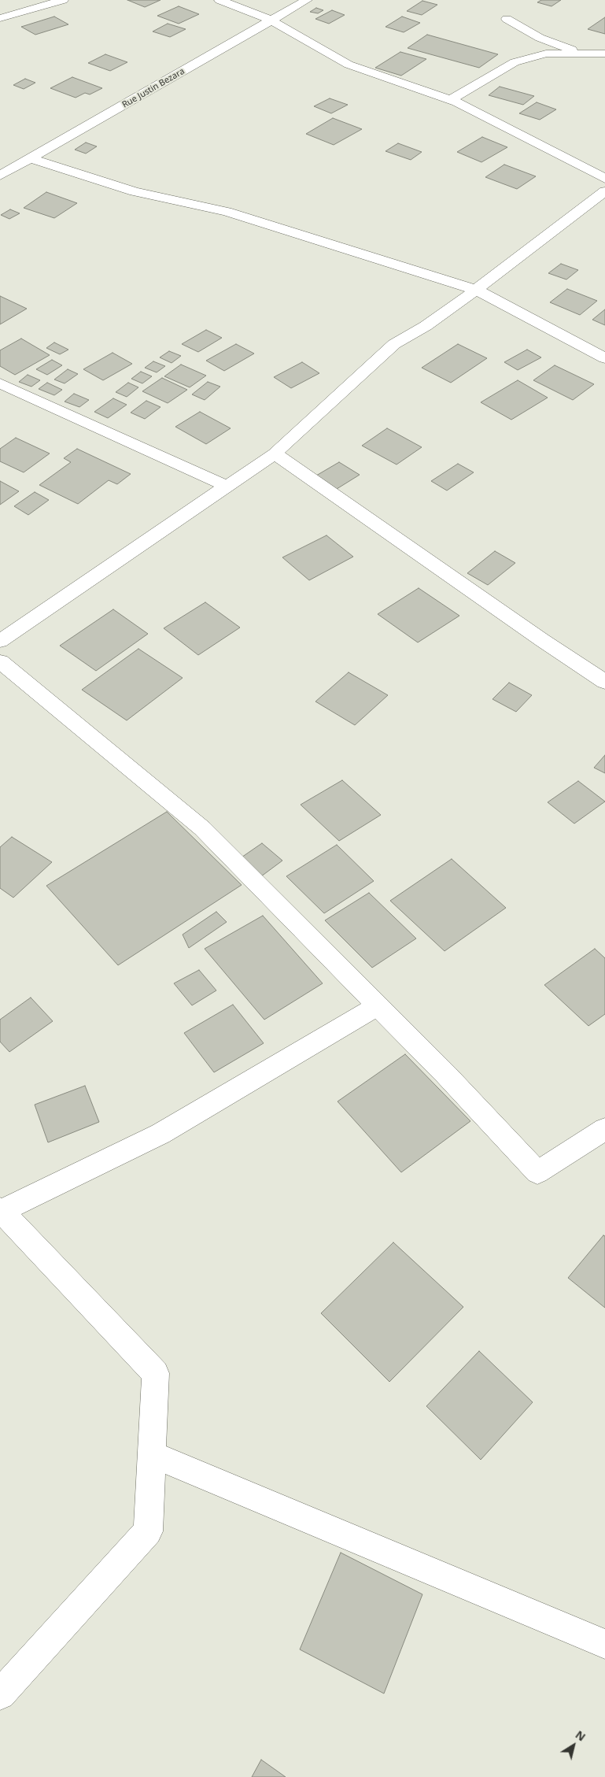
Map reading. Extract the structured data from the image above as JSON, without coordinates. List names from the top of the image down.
{
  "streets": {
    "street": ["Rue Justin Bezara"]
  },
  "north": "top right"
}
